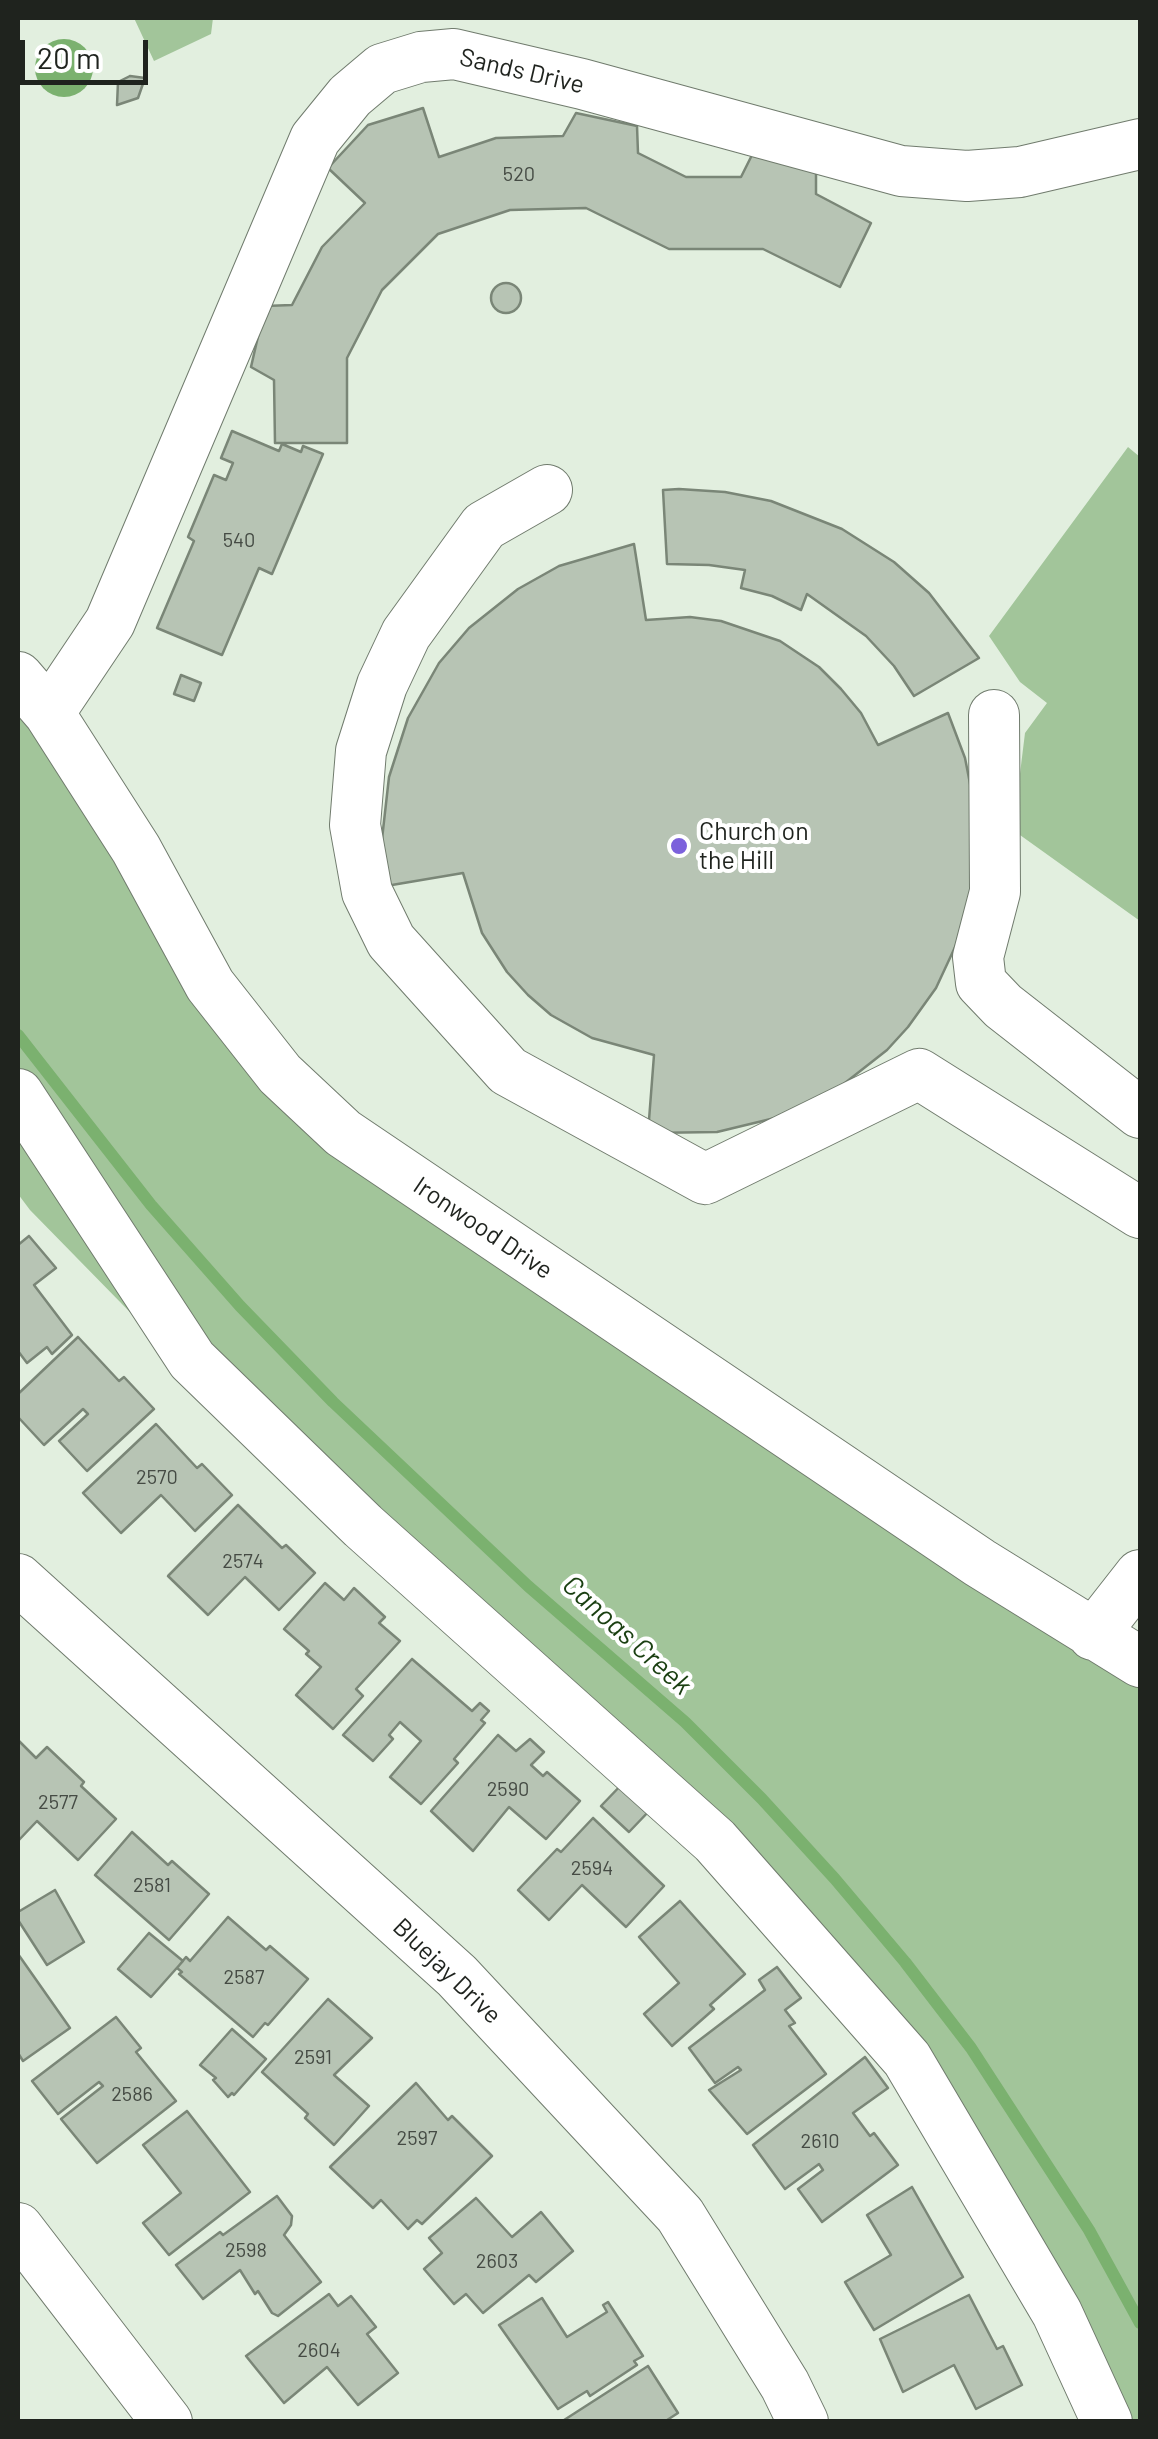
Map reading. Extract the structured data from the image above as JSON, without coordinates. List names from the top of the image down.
{
  "streets": {
    "street": ["Sands Drive", "Ironwood Drive", "Bluejay Drive"]
  },
  "crossings": [
    ["Sands Drive", "Ironwood Drive"]
  ],
  "water": ["Canoas Creek"],
  "places": ["Church on the Hill"],
  "house_numbers": [
    "520",
    "540",
    "2570",
    "2574",
    "2590",
    "2577",
    "2594",
    "2581",
    "2587",
    "2591",
    "2586",
    "2597",
    "2610",
    "2598",
    "2603",
    "2604"
  ],
  "scale_bar": "20 m"
}
